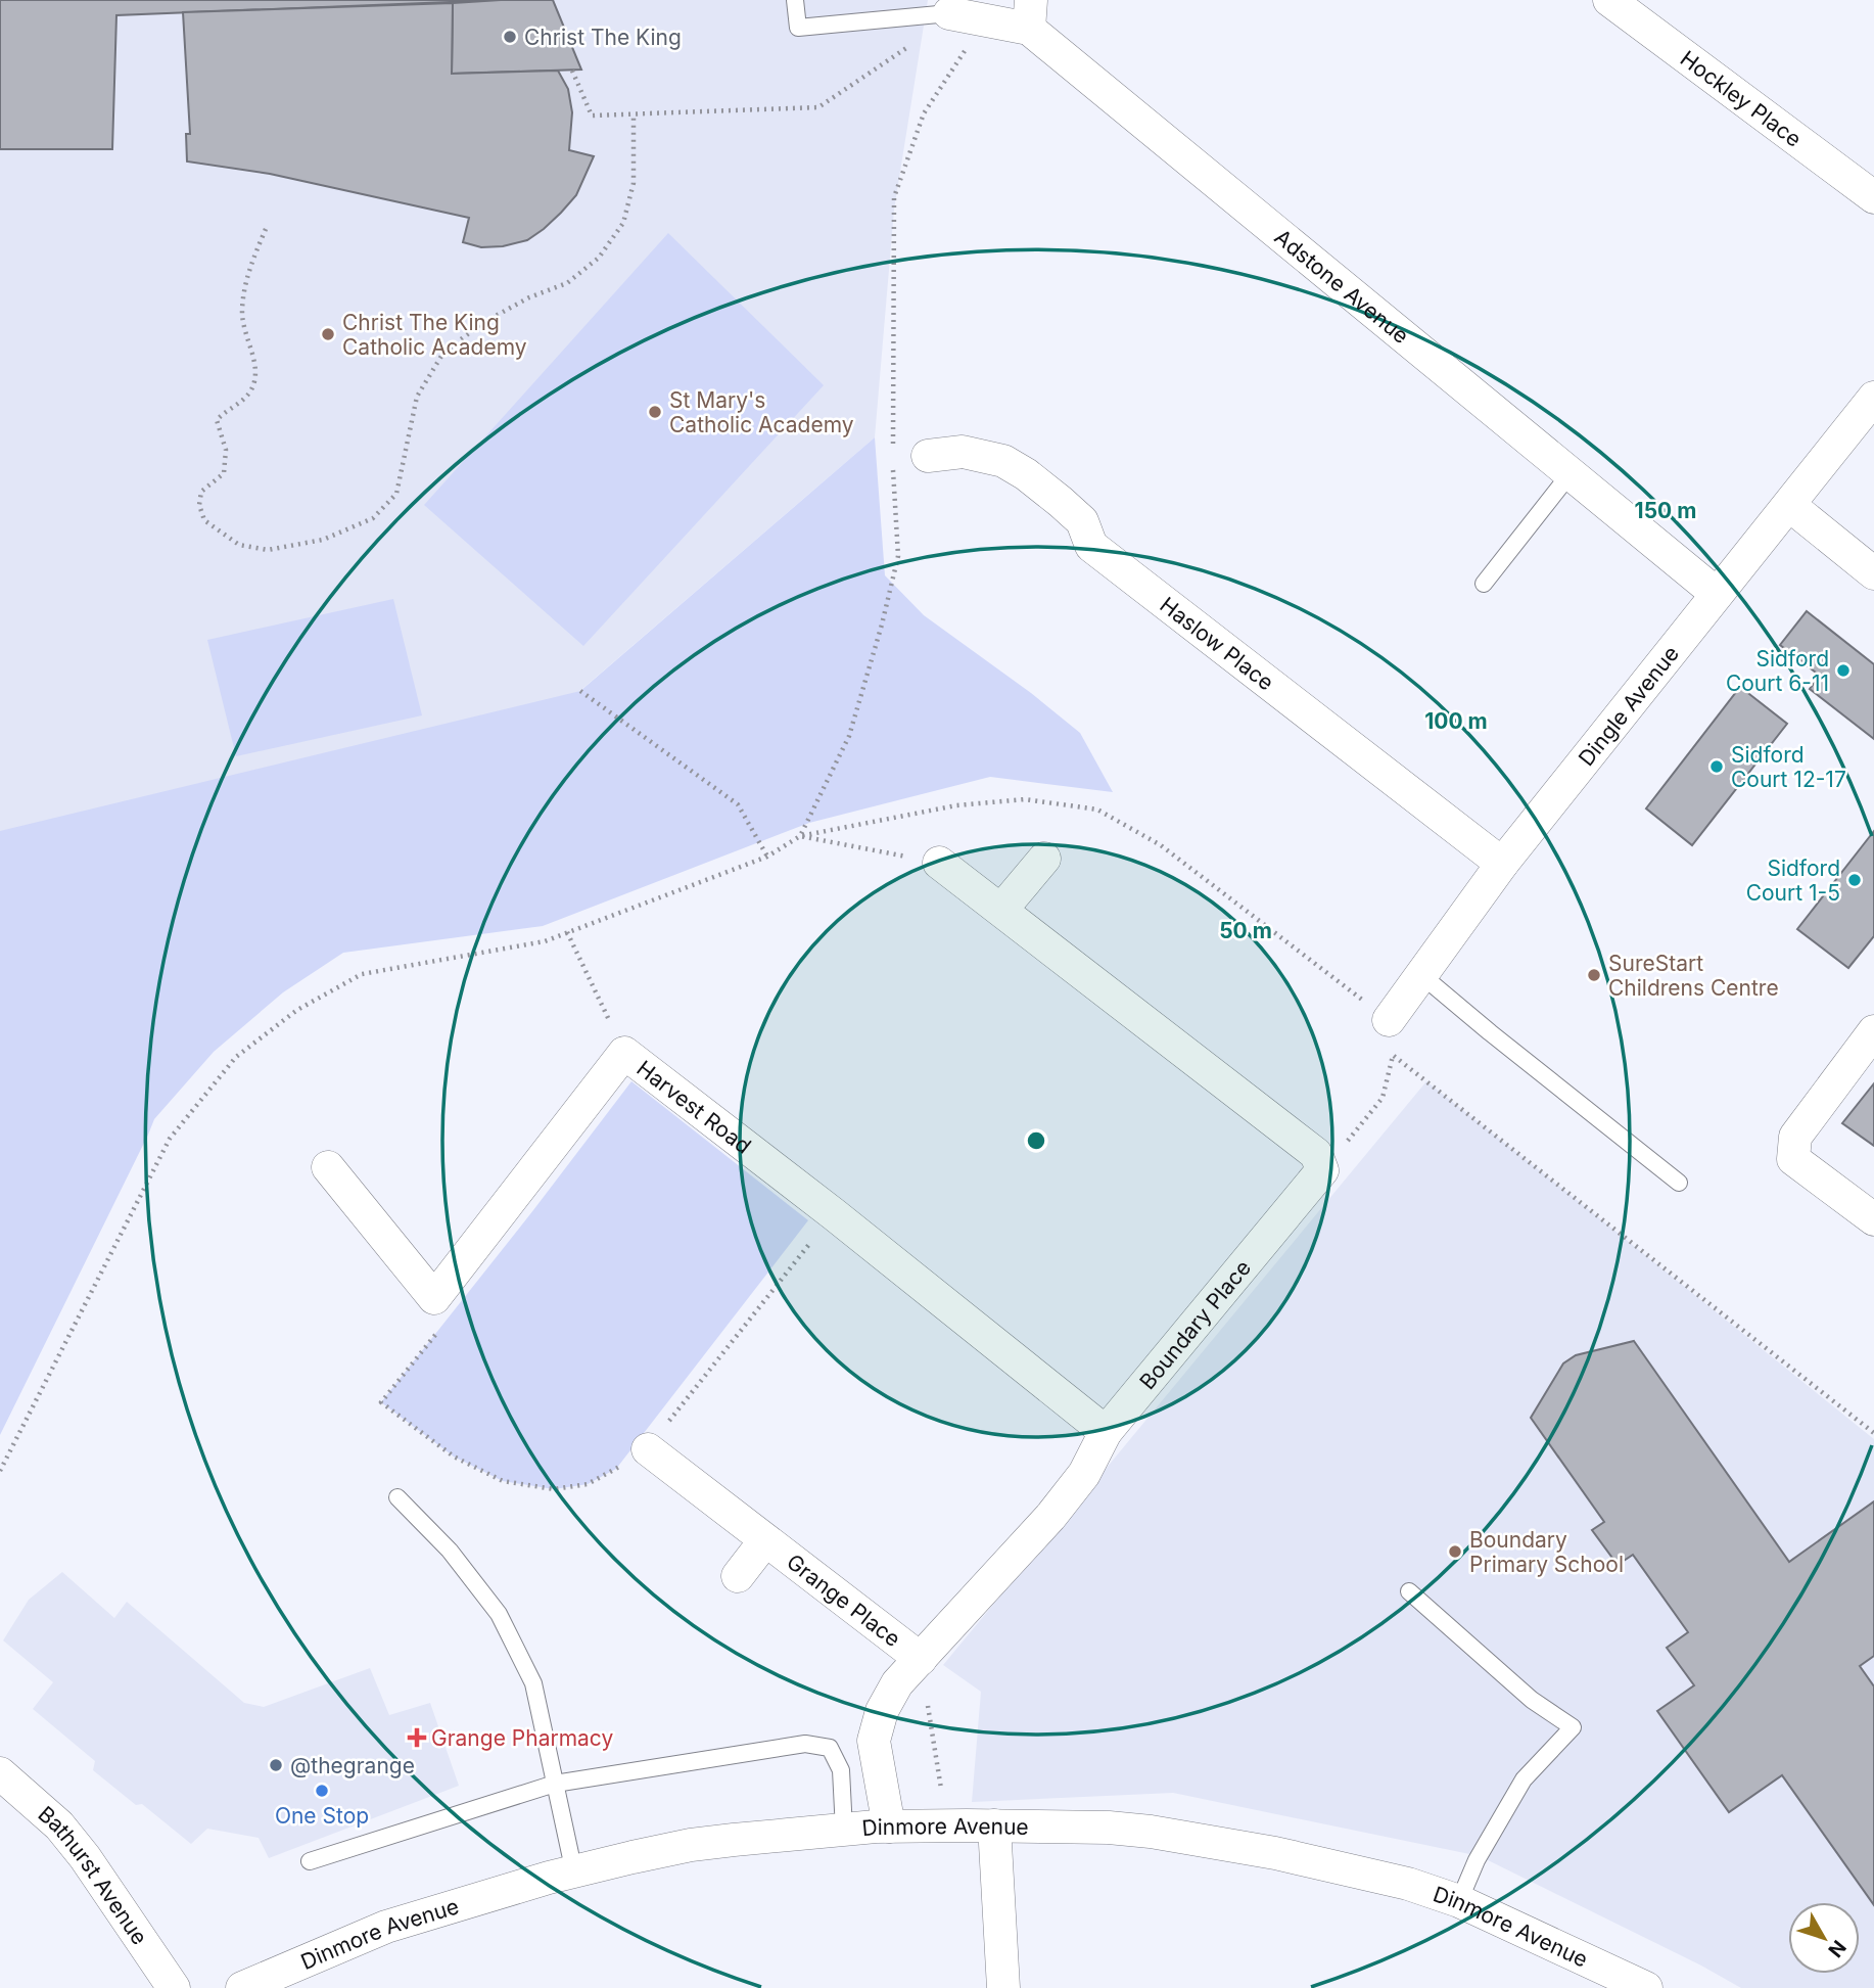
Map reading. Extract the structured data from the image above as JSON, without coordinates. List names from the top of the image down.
{
  "streets": {
    "street": [
      "Hockley Place",
      "Adstone Avenue",
      "Haslow Place",
      "Dingle Avenue",
      "Harvest Road",
      "Boundary Place",
      "Grange Place",
      "Dinmore Avenue",
      "Bathurst Avenue"
    ]
  },
  "crossings": [
    ["Adstone Avenue", "Dingle Avenue"],
    ["Haslow Place", "Dingle Avenue"],
    ["Harvest Road", "Boundary Place"],
    ["Boundary Place", "Grange Place"],
    ["Boundary Place", "Dinmore Avenue"]
  ],
  "places": {
    "other": [
      "Christ The King",
      "Christ The King Catholic Academy",
      "St Mary's Catholic Academy",
      "Sidford Court 6-11",
      "Sidford Court 12-17",
      "Sidford Court 1-5",
      "SureStart Childrens Centre",
      "Boundary Primary School",
      "@thegrange",
      "One Stop"
    ],
    "health": ["Grange Pharmacy"]
  },
  "north": "bottom right",
  "rings": ["150 m", "100 m", "50 m"]
}
